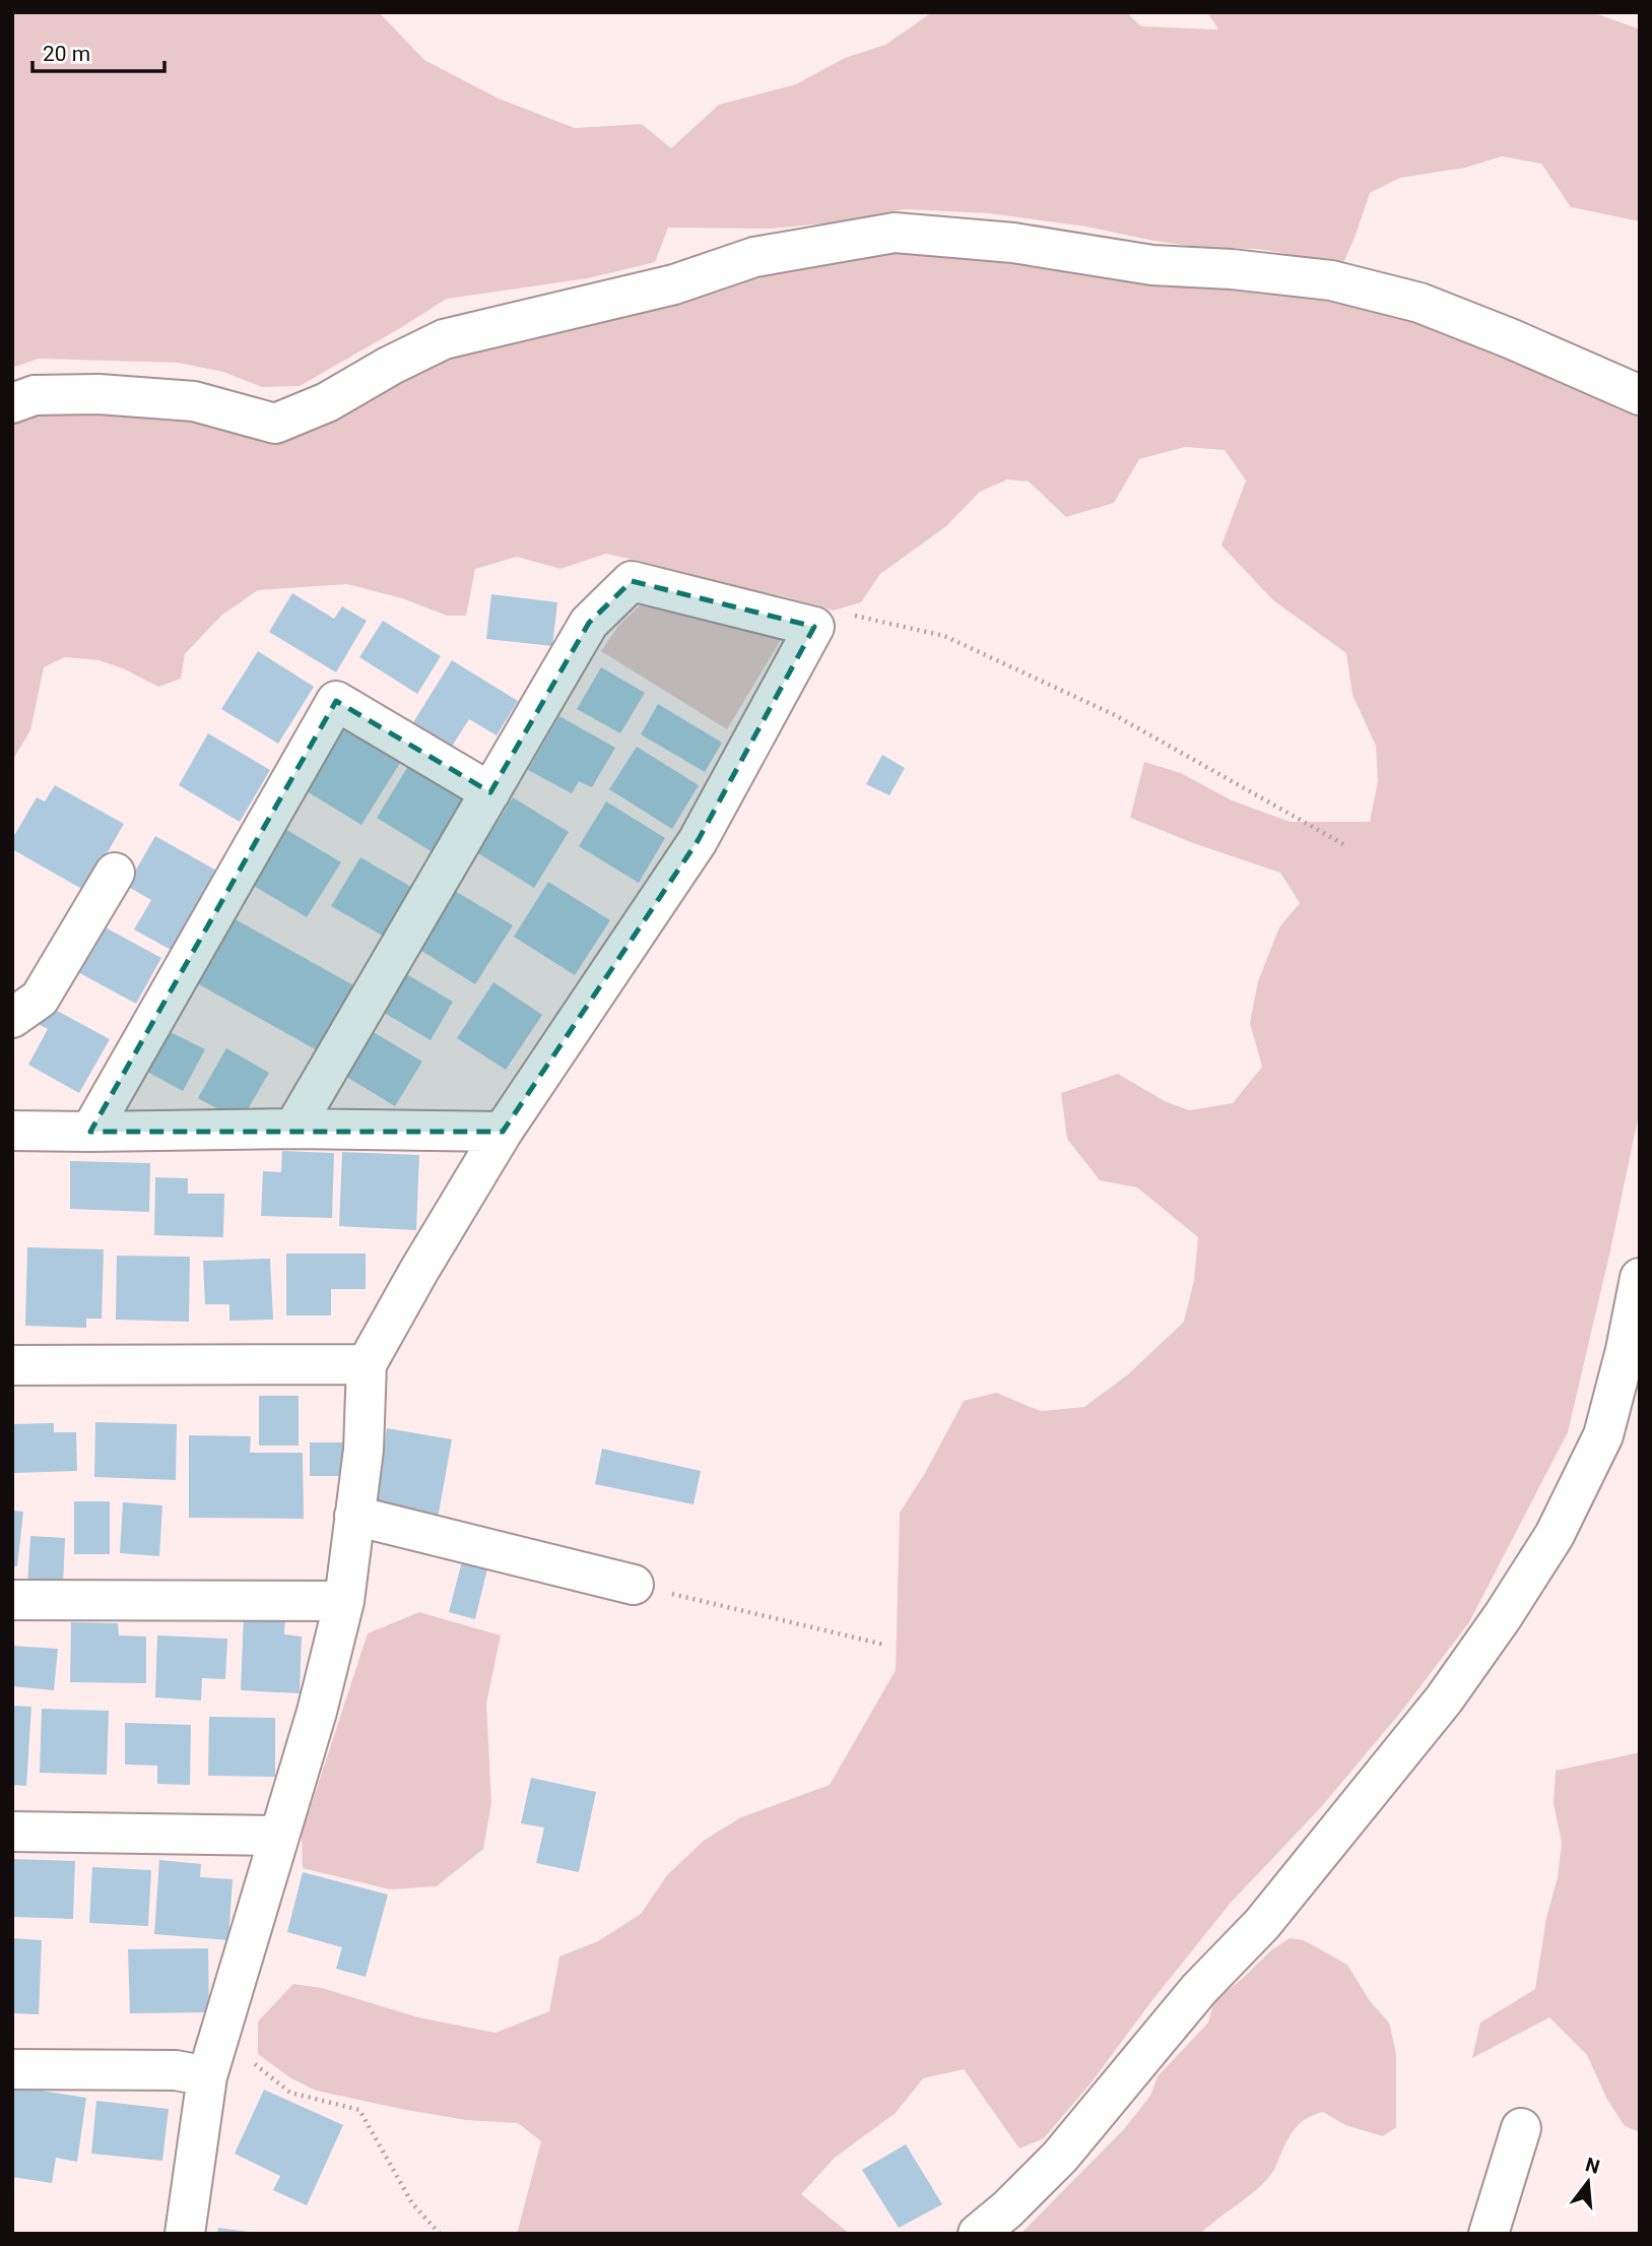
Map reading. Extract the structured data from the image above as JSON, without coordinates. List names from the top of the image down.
{
  "scale_bar": "20 m",
  "north": "top"
}
